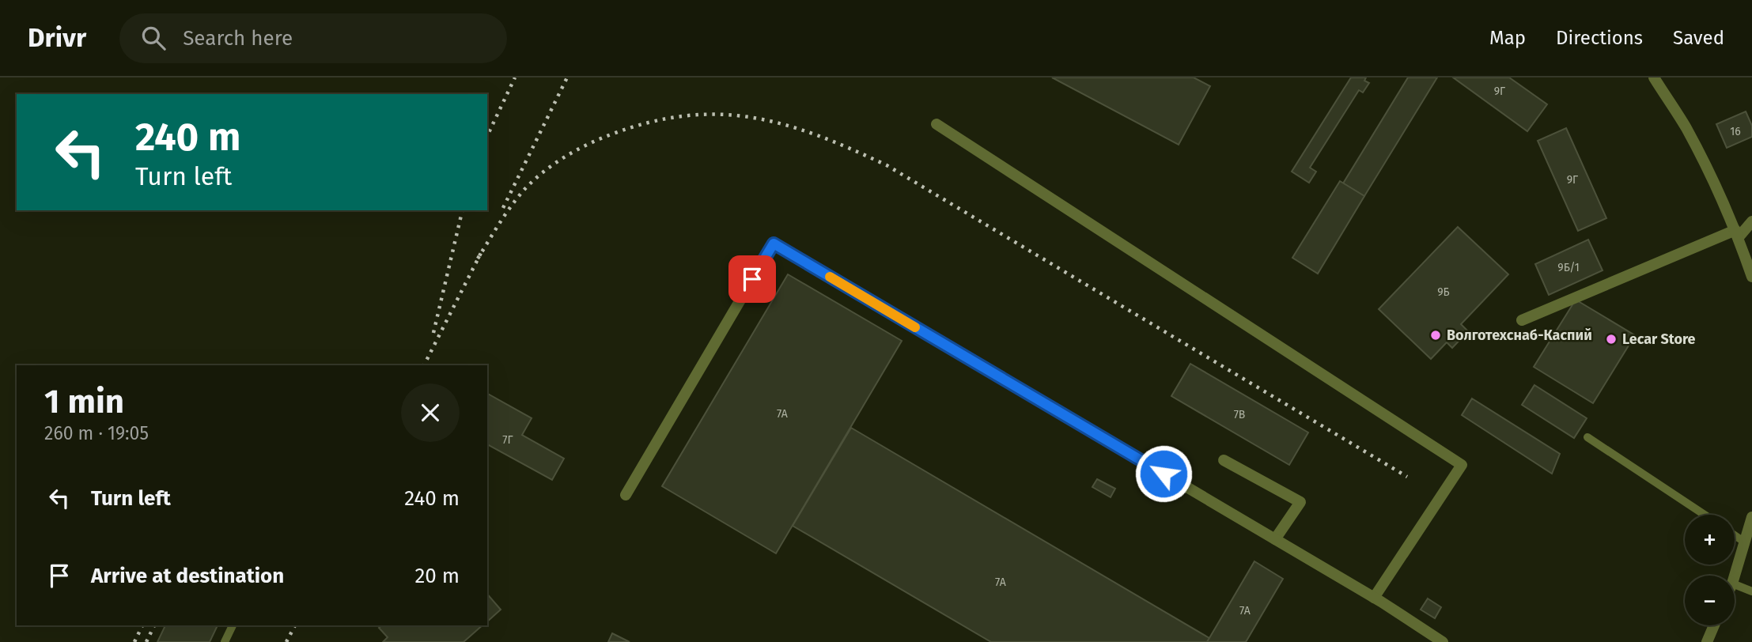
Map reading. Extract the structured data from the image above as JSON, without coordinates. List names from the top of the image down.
{
  "places": ["Волготехснаб-Каспий", "Lecar Store"],
  "house_numbers": [
    "9Г",
    "16",
    "9Г",
    "9Б/1",
    "9Б",
    "7А",
    "7В",
    "7Г",
    "7А",
    "7А"
  ],
  "page": {
    "header": "Drivr",
    "search": "Search here",
    "nav": ["Map", "Directions", "Saved"],
    "turn": ["240 m", "Turn left"],
    "heading": ["1 min", "260 m · 19:05"],
    "list": [
      {
        "name": "Turn left",
        "value": "240 m"
      },
      {
        "name": "Arrive at destination",
        "value": "20 m"
      }
    ],
    "map_buttons": ["+", "−"]
  }
}
